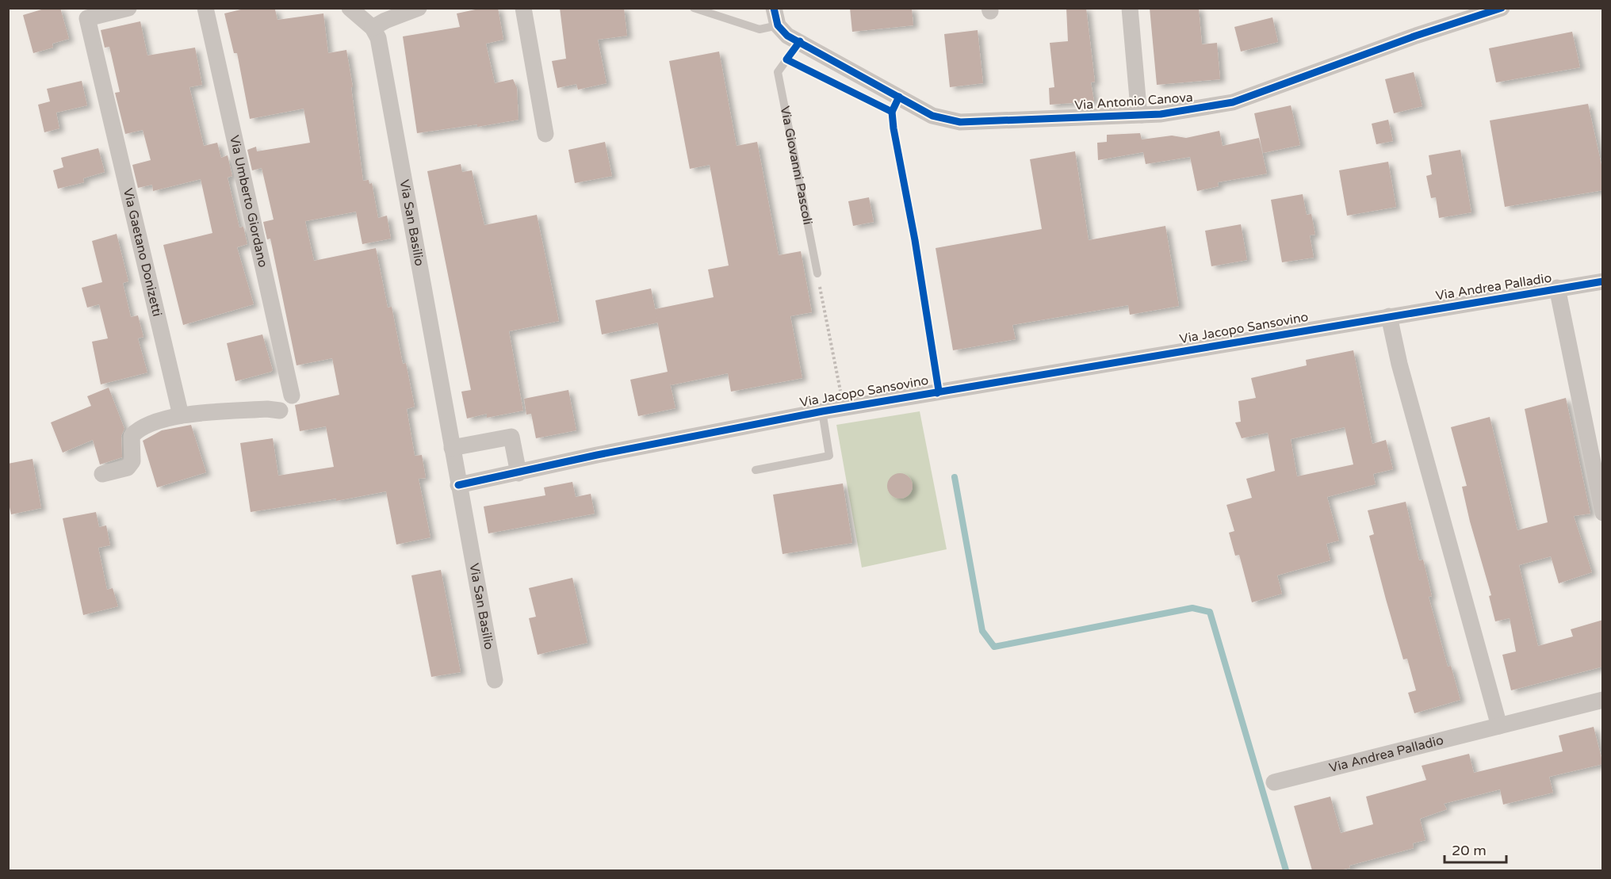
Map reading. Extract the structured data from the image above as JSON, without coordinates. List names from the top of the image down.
{
  "streets": {
    "street": [
      "Via Antonio Canova",
      "Via Umberto Giordano",
      "Via San Basilio",
      "Via Gaetano Donizetti",
      "Via Andrea Palladio",
      "Via Jacopo Sansovino"
    ],
    "lane": ["Via Giovanni Pascoli"]
  },
  "crossings": [
    ["Via Antonio Canova", "Via Giovanni Pascoli"],
    ["Via San Basilio", "Via Jacopo Sansovino"],
    ["Via Andrea Palladio", "Via Jacopo Sansovino"]
  ],
  "scale_bar": "20 m"
}
